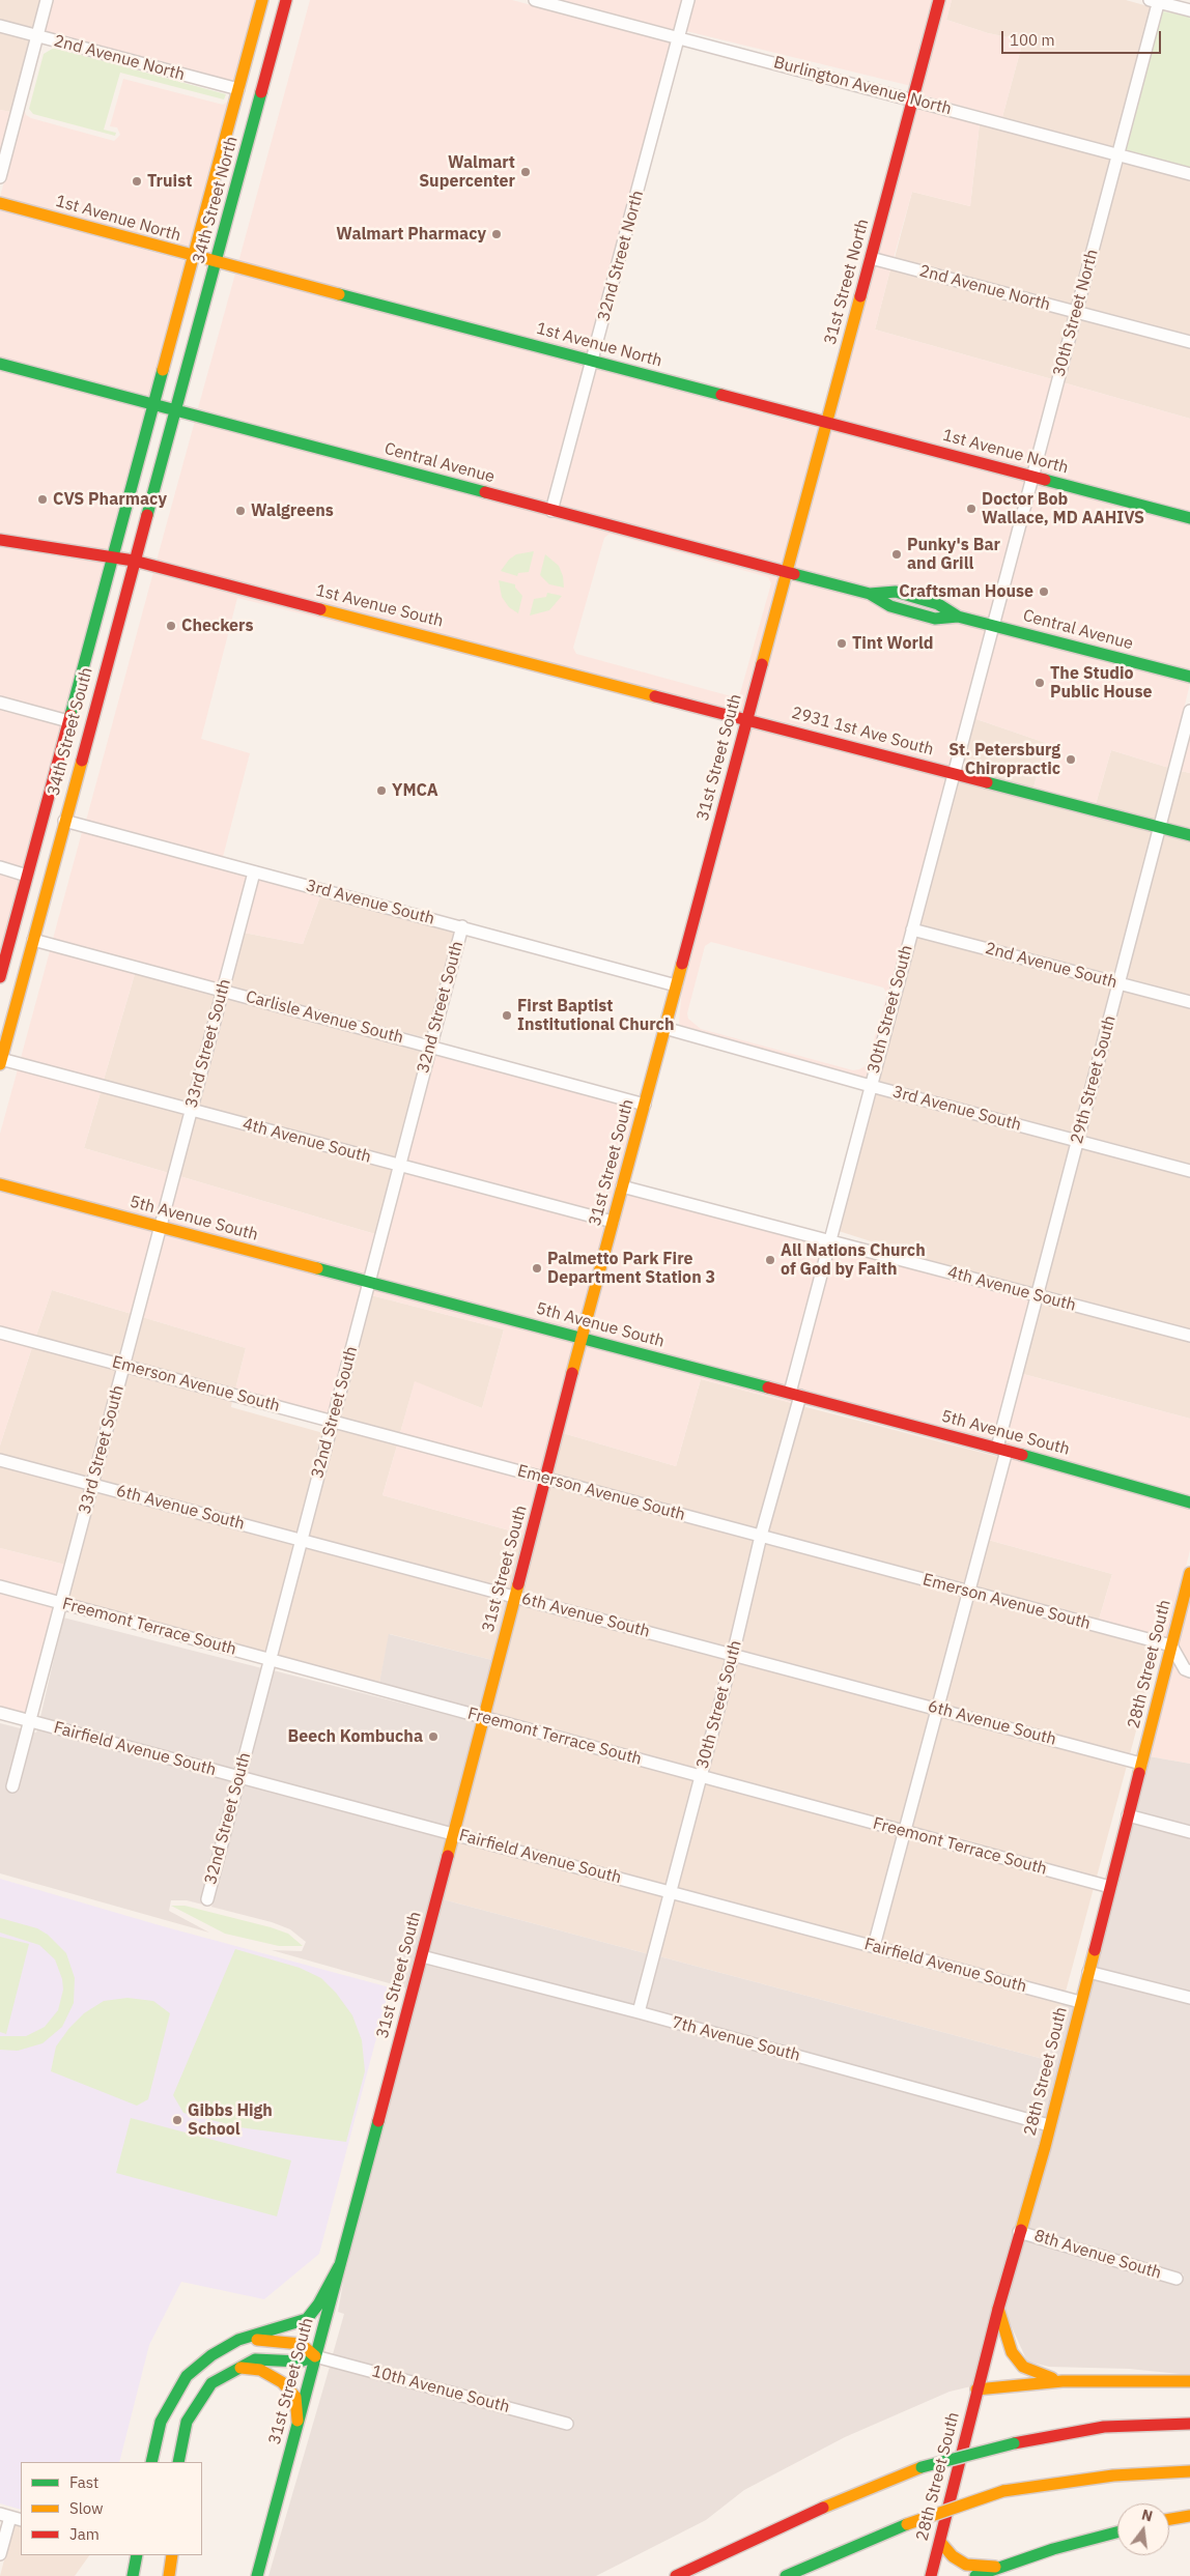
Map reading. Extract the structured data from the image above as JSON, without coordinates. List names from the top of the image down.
{
  "streets": {
    "main road": [
      "34th Street North",
      "1st Avenue North",
      "31st Street North",
      "Central Avenue",
      "1st Avenue South",
      "34th Street South",
      "2931 1st Ave South",
      "31st Street South",
      "5th Avenue South",
      "28th Street South"
    ],
    "street": [
      "2nd Avenue North",
      "Burlington Avenue North",
      "32nd Street North",
      "30th Street North",
      "3rd Avenue South",
      "2nd Avenue South",
      "32nd Street South",
      "30th Street South",
      "Carlisle Avenue South",
      "33rd Street South",
      "29th Street South",
      "4th Avenue South",
      "Emerson Avenue South",
      "6th Avenue South",
      "Freemont Terrace South",
      "Fairfield Avenue South",
      "7th Avenue South",
      "8th Avenue South",
      "10th Avenue South"
    ]
  },
  "crossings": [
    ["2nd Avenue North", "34th Street North"],
    ["2nd Avenue North", "31st Street North"],
    ["2nd Avenue North", "30th Street North"],
    ["Burlington Avenue North", "32nd Street North"],
    ["Burlington Avenue North", "31st Street North"],
    ["Burlington Avenue North", "30th Street North"],
    ["34th Street North", "1st Avenue North"],
    ["34th Street North", "Central Avenue"],
    ["34th Street North", "34th Street South"],
    ["1st Avenue North", "32nd Street North"],
    ["1st Avenue North", "31st Street North"],
    ["1st Avenue North", "30th Street North"],
    ["32nd Street North", "Central Avenue"],
    ["31st Street North", "Central Avenue"],
    ["31st Street North", "31st Street South"],
    ["30th Street North", "Central Avenue"],
    ["30th Street North", "30th Street South"],
    ["Central Avenue", "34th Street South"],
    ["Central Avenue", "31st Street South"],
    ["Central Avenue", "30th Street South"],
    ["1st Avenue South", "34th Street South"],
    ["1st Avenue South", "2931 1st Ave South"],
    ["1st Avenue South", "31st Street South"],
    ["34th Street South", "3rd Avenue South"],
    ["34th Street South", "Carlisle Avenue South"],
    ["34th Street South", "4th Avenue South"],
    ["2931 1st Ave South", "31st Street South"],
    ["2931 1st Ave South", "30th Street South"],
    ["2931 1st Ave South", "29th Street South"],
    ["31st Street South", "3rd Avenue South"],
    ["31st Street South", "Carlisle Avenue South"],
    ["31st Street South", "4th Avenue South"],
    ["31st Street South", "5th Avenue South"],
    ["31st Street South", "Emerson Avenue South"],
    ["31st Street South", "6th Avenue South"],
    ["31st Street South", "Freemont Terrace South"],
    ["31st Street South", "Fairfield Avenue South"],
    ["31st Street South", "7th Avenue South"],
    ["31st Street South", "10th Avenue South"],
    ["3rd Avenue South", "32nd Street South"],
    ["3rd Avenue South", "30th Street South"],
    ["3rd Avenue South", "33rd Street South"],
    ["3rd Avenue South", "29th Street South"],
    ["2nd Avenue South", "30th Street South"],
    ["2nd Avenue South", "29th Street South"],
    ["32nd Street South", "Carlisle Avenue South"],
    ["32nd Street South", "4th Avenue South"],
    ["32nd Street South", "5th Avenue South"],
    ["32nd Street South", "Emerson Avenue South"],
    ["32nd Street South", "6th Avenue South"],
    ["32nd Street South", "Freemont Terrace South"],
    ["32nd Street South", "Fairfield Avenue South"],
    ["30th Street South", "4th Avenue South"],
    ["30th Street South", "5th Avenue South"],
    ["30th Street South", "Emerson Avenue South"],
    ["30th Street South", "6th Avenue South"],
    ["30th Street South", "Freemont Terrace South"],
    ["30th Street South", "Fairfield Avenue South"],
    ["30th Street South", "7th Avenue South"],
    ["Carlisle Avenue South", "33rd Street South"],
    ["33rd Street South", "4th Avenue South"],
    ["33rd Street South", "5th Avenue South"],
    ["33rd Street South", "Emerson Avenue South"],
    ["33rd Street South", "6th Avenue South"],
    ["33rd Street South", "Freemont Terrace South"],
    ["33rd Street South", "Fairfield Avenue South"],
    ["29th Street South", "4th Avenue South"],
    ["29th Street South", "5th Avenue South"],
    ["29th Street South", "Emerson Avenue South"],
    ["29th Street South", "6th Avenue South"],
    ["29th Street South", "Freemont Terrace South"],
    ["29th Street South", "Fairfield Avenue South"],
    ["Emerson Avenue South", "28th Street South"],
    ["6th Avenue South", "28th Street South"],
    ["Freemont Terrace South", "28th Street South"],
    ["28th Street South", "Fairfield Avenue South"],
    ["28th Street South", "7th Avenue South"],
    ["28th Street South", "8th Avenue South"]
  ],
  "places": [
    "Walmart Supercenter",
    "Truist",
    "Walmart Pharmacy",
    "CVS Pharmacy",
    "Doctor Bob Wallace, MD AAHIVS",
    "Walgreens",
    "Punky's Bar and Grill",
    "Craftsman House",
    "Checkers",
    "Tint World",
    "The Studio Public House",
    "St. Petersburg Chiropractic",
    "YMCA",
    "First Baptist Institutional Church",
    "All Nations Church of God by Faith",
    "Palmetto Park Fire Department Station 3",
    "Beech Kombucha",
    "Gibbs High School"
  ],
  "legend": ["Fast", "Slow", "Jam"],
  "scale_bar": "100 m",
  "north": "top"
}
